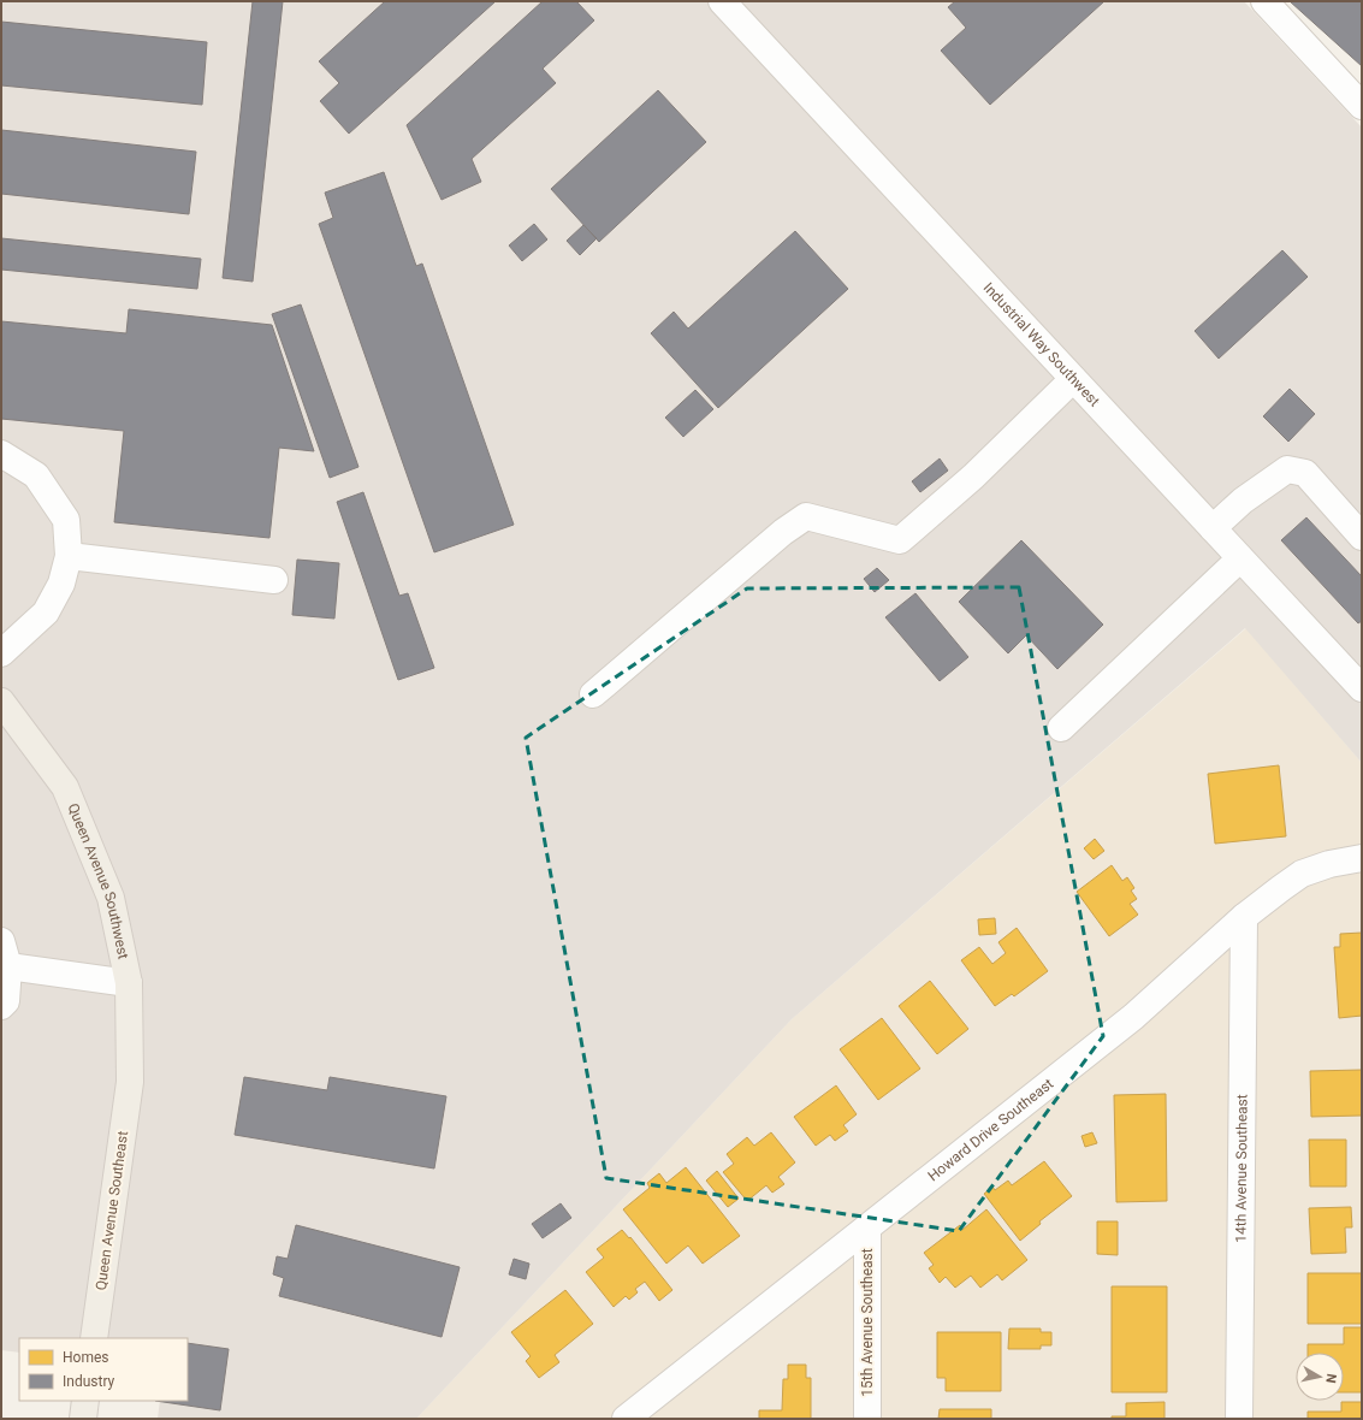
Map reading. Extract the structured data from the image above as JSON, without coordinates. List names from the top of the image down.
{
  "streets": {
    "main road": ["Queen Avenue Southwest", "Queen Avenue Southeast"],
    "street": [
      "Industrial Way Southwest",
      "Howard Drive Southeast",
      "14th Avenue Southeast",
      "15th Avenue Southeast"
    ]
  },
  "crossings": [
    ["Queen Avenue Southwest", "Queen Avenue Southeast"],
    ["Howard Drive Southeast", "14th Avenue Southeast"],
    ["Howard Drive Southeast", "15th Avenue Southeast"]
  ],
  "legend": ["Homes", "Industry"],
  "north": "right"
}
